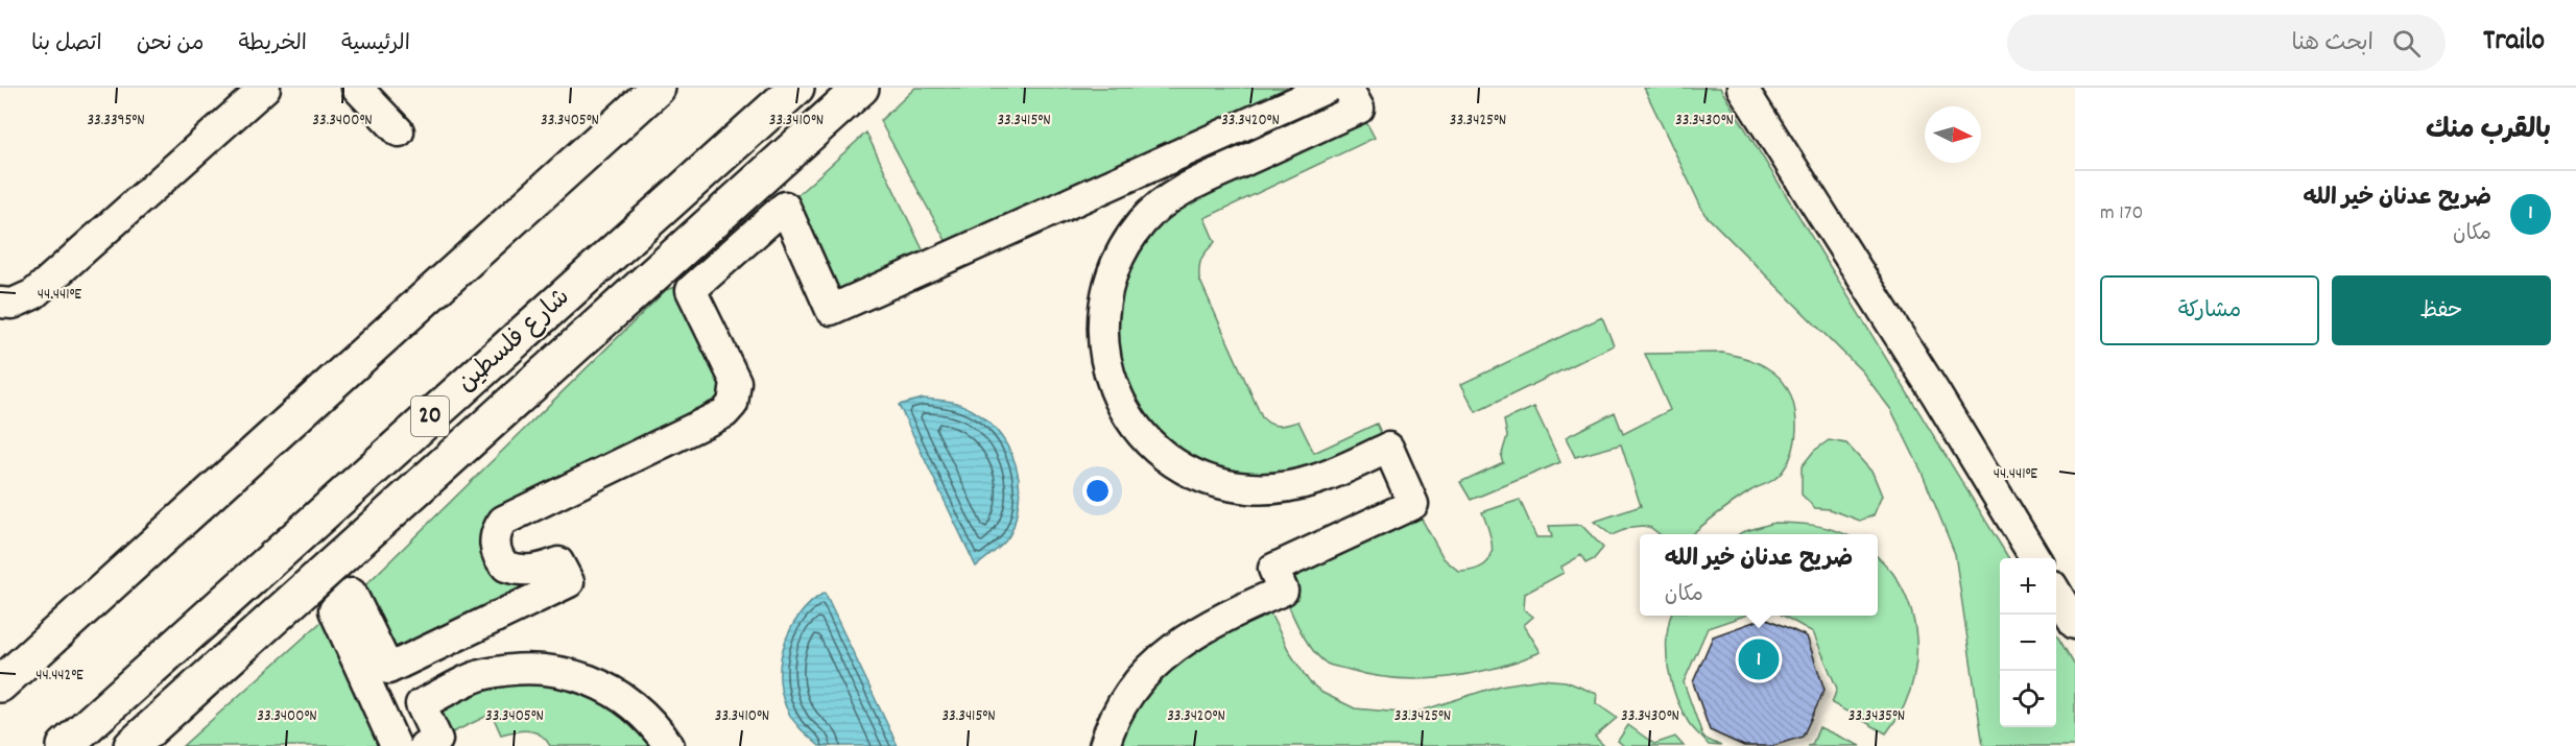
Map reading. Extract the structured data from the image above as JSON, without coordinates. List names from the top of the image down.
{
  "streets": {
    "main road": ["شارع فلسطين", "20"]
  },
  "north": "right",
  "page": {
    "header": "Trailo",
    "search": "ابحث هنا",
    "nav": [
      "الرئيسية",
      "الخريطة",
      "من نحن",
      "اتصل بنا"
    ],
    "heading": "بالقرب منك",
    "list": [
      {
        "mark": "1",
        "name": "ضريح عدنان خير الله",
        "note": "مكان",
        "value": "170 m"
      }
    ],
    "buttons": ["حفظ", "مشاركة"],
    "popup": ["ضريح عدنان خير الله", "مكان"],
    "map_buttons": ["+", "−"],
    "pins": "1"
  },
  "coordinates": [
    "33.3395°N",
    "33.3400°N",
    "33.3405°N",
    "33.3410°N",
    "33.3415°N",
    "33.3420°N",
    "33.3425°N",
    "33.3430°N",
    "44.441°E",
    "44.442°E",
    "33.3435°N"
  ]
}
